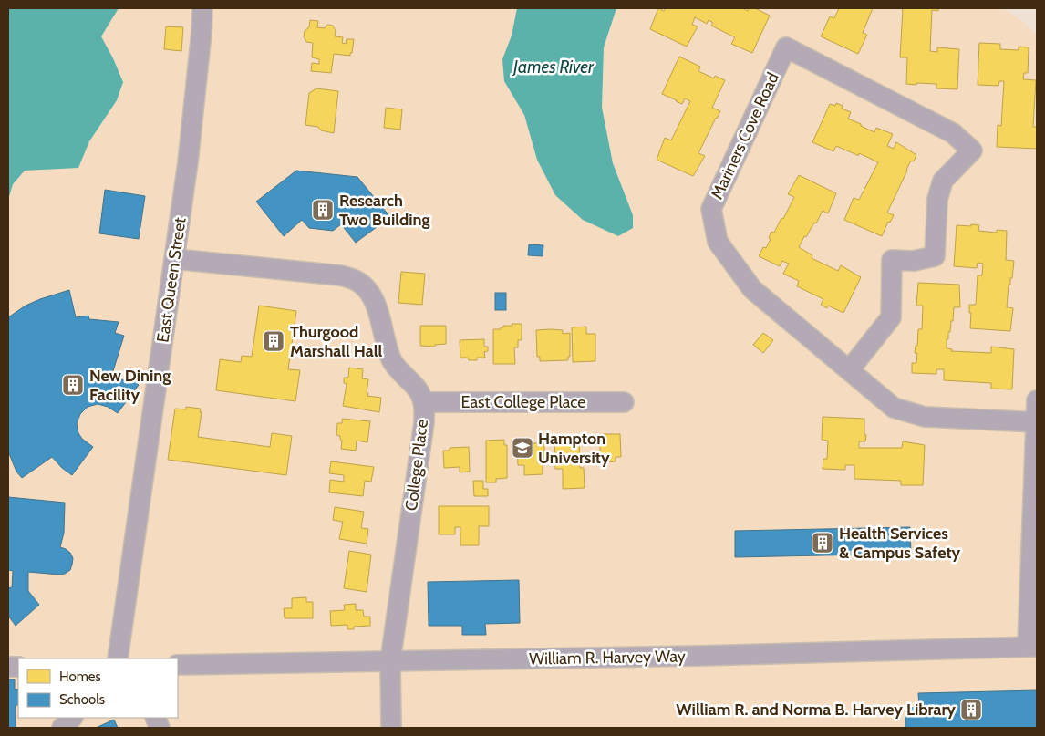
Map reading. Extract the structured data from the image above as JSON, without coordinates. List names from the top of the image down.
{
  "streets": {
    "street": [
      "Mariners Cove Road",
      "East Queen Street",
      "East College Place",
      "College Place",
      "William R. Harvey Way"
    ]
  },
  "crossings": [
    ["East Queen Street", "College Place"],
    ["East College Place", "College Place"],
    ["College Place", "William R. Harvey Way"]
  ],
  "water": ["James River"],
  "places": {
    "building": [
      "Research Two Building",
      "Thurgood Marshall Hall",
      "New Dining Facility",
      "Health Services & Campus Safety",
      "William R. and Norma B. Harvey Library"
    ],
    "school or university": ["Hampton University"]
  },
  "legend": ["Homes", "Schools"]
}
